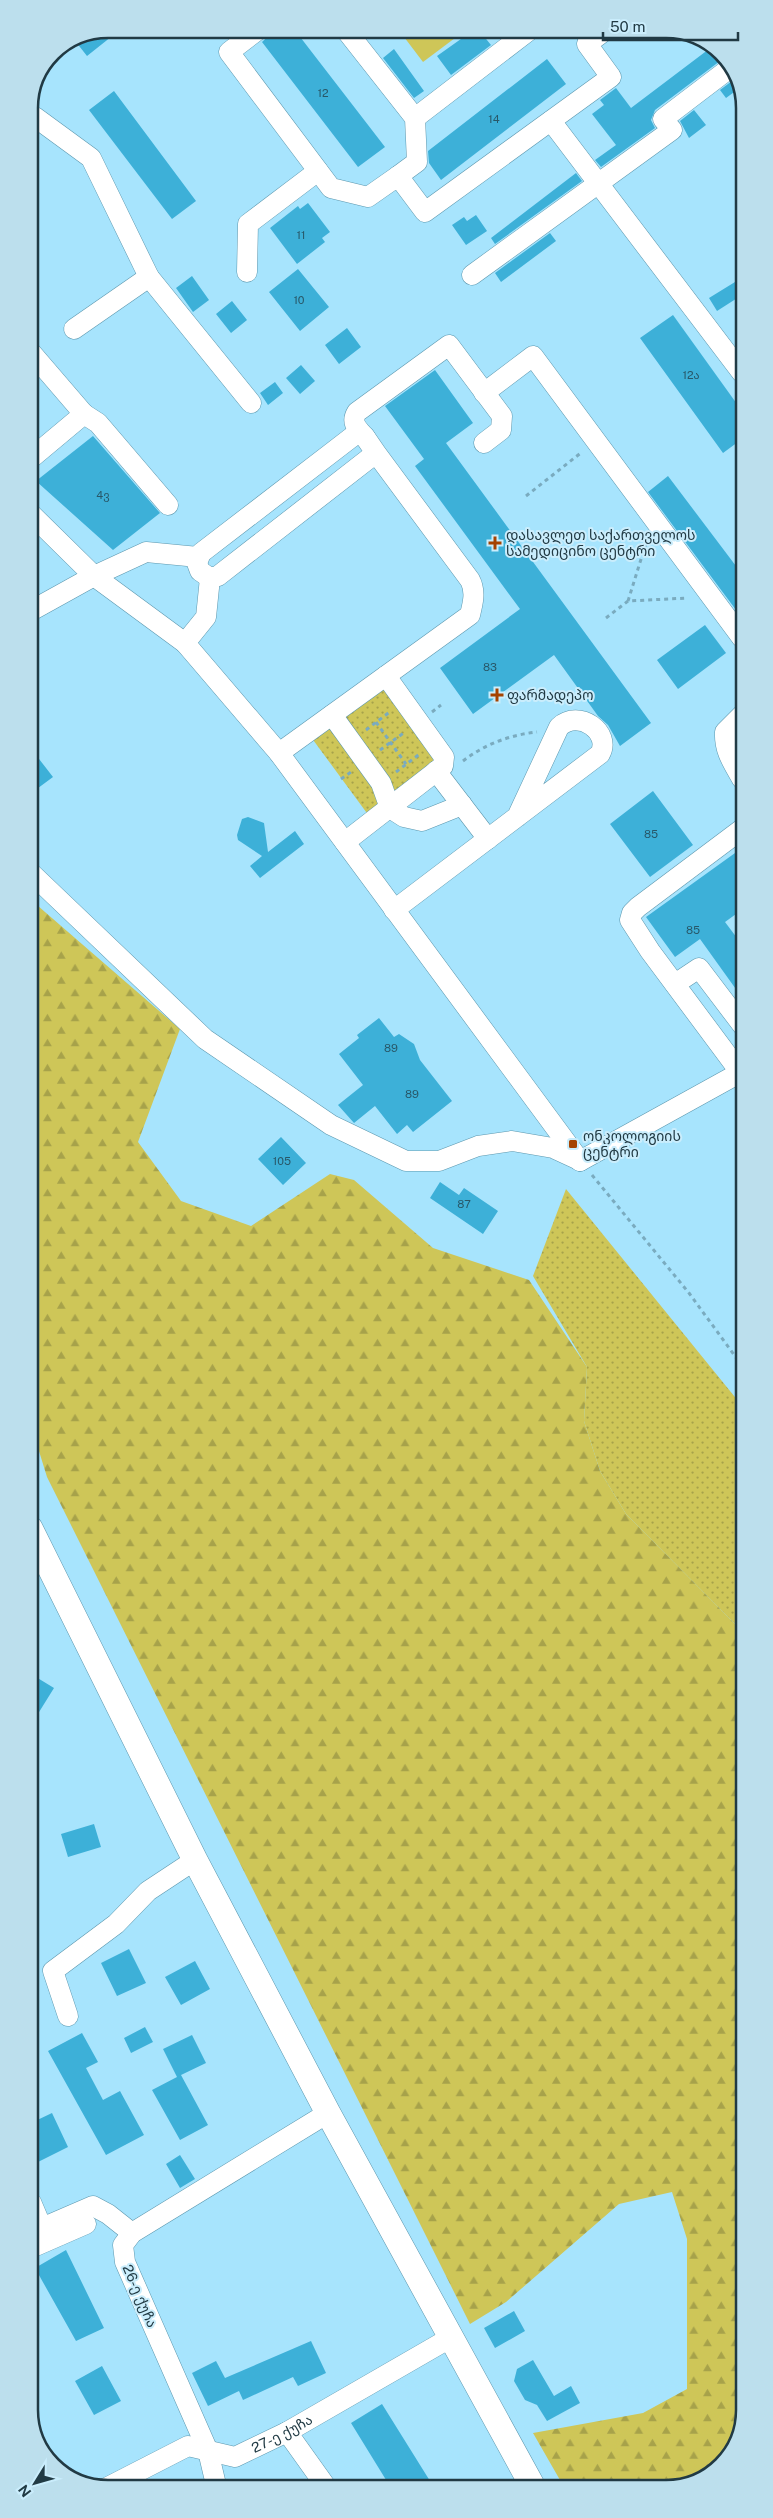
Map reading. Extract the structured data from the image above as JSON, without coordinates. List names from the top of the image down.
{
  "streets": {
    "street": ["26-ე ქუჩა", "27-ე ქუჩა"]
  },
  "crossings": [
    ["26-ე ქუჩა", "27-ე ქუჩა"]
  ],
  "places": {
    "health": ["დასავლეთ საქართველოს სამედიცინო ცენტრი", "ფარმადეპო"],
    "transit": ["ონკოლოგიის ცენტრი"]
  },
  "house_numbers": [
    "12",
    "14",
    "11",
    "10",
    "12ა",
    "4ვ",
    "83",
    "85",
    "85",
    "89",
    "89",
    "105",
    "87"
  ],
  "scale_bar": "50 m",
  "north": "bottom left"
}
